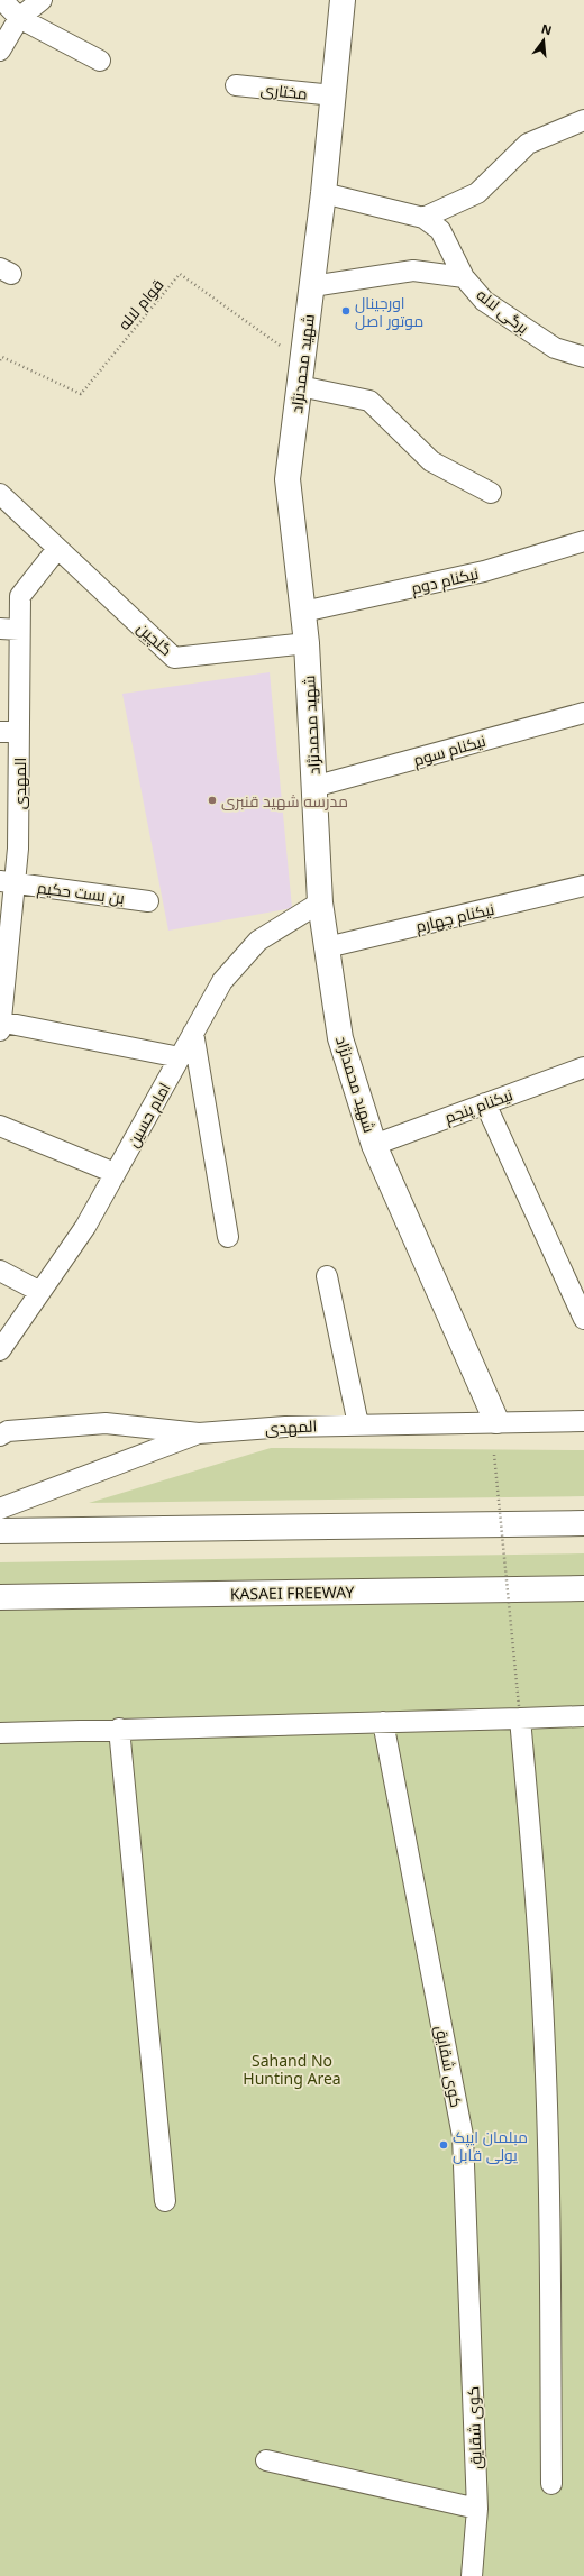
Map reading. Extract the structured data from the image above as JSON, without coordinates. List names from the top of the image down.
{
  "streets": {
    "main road": ["شهید محمدنژاد", "KASAEI FREEWAY"],
    "street": [
      "مختاری",
      "برگی لاله",
      "نیکنام دوم",
      "گلچین",
      "نیکنام سوم",
      "المهدی",
      "بن بست حکیم",
      "نیکنام چهارم",
      "نیکنام پنجم",
      "امام حسین",
      "کوی شقایق"
    ],
    "path": ["قوام لاله"]
  },
  "crossings": [
    ["مختاری", "شهید محمدنژاد"],
    ["قوام لاله", "شهید محمدنژاد"],
    ["برگی لاله", "شهید محمدنژاد"],
    ["شهید محمدنژاد", "نیکنام دوم"],
    ["شهید محمدنژاد", "گلچین"],
    ["شهید محمدنژاد", "نیکنام سوم"],
    ["شهید محمدنژاد", "المهدی"],
    ["شهید محمدنژاد", "نیکنام چهارم"],
    ["شهید محمدنژاد", "نیکنام پنجم"],
    ["شهید محمدنژاد", "امام حسین"],
    ["گلچین", "المهدی"],
    ["المهدی", "بن بست حکیم"]
  ],
  "parks": ["Sahand No Hunting Area"],
  "places": ["اورجینال موتور اصل", "مدرسه شهید قنبری", "مبلمان ایپک یولی قابل"],
  "north": "top"
}
